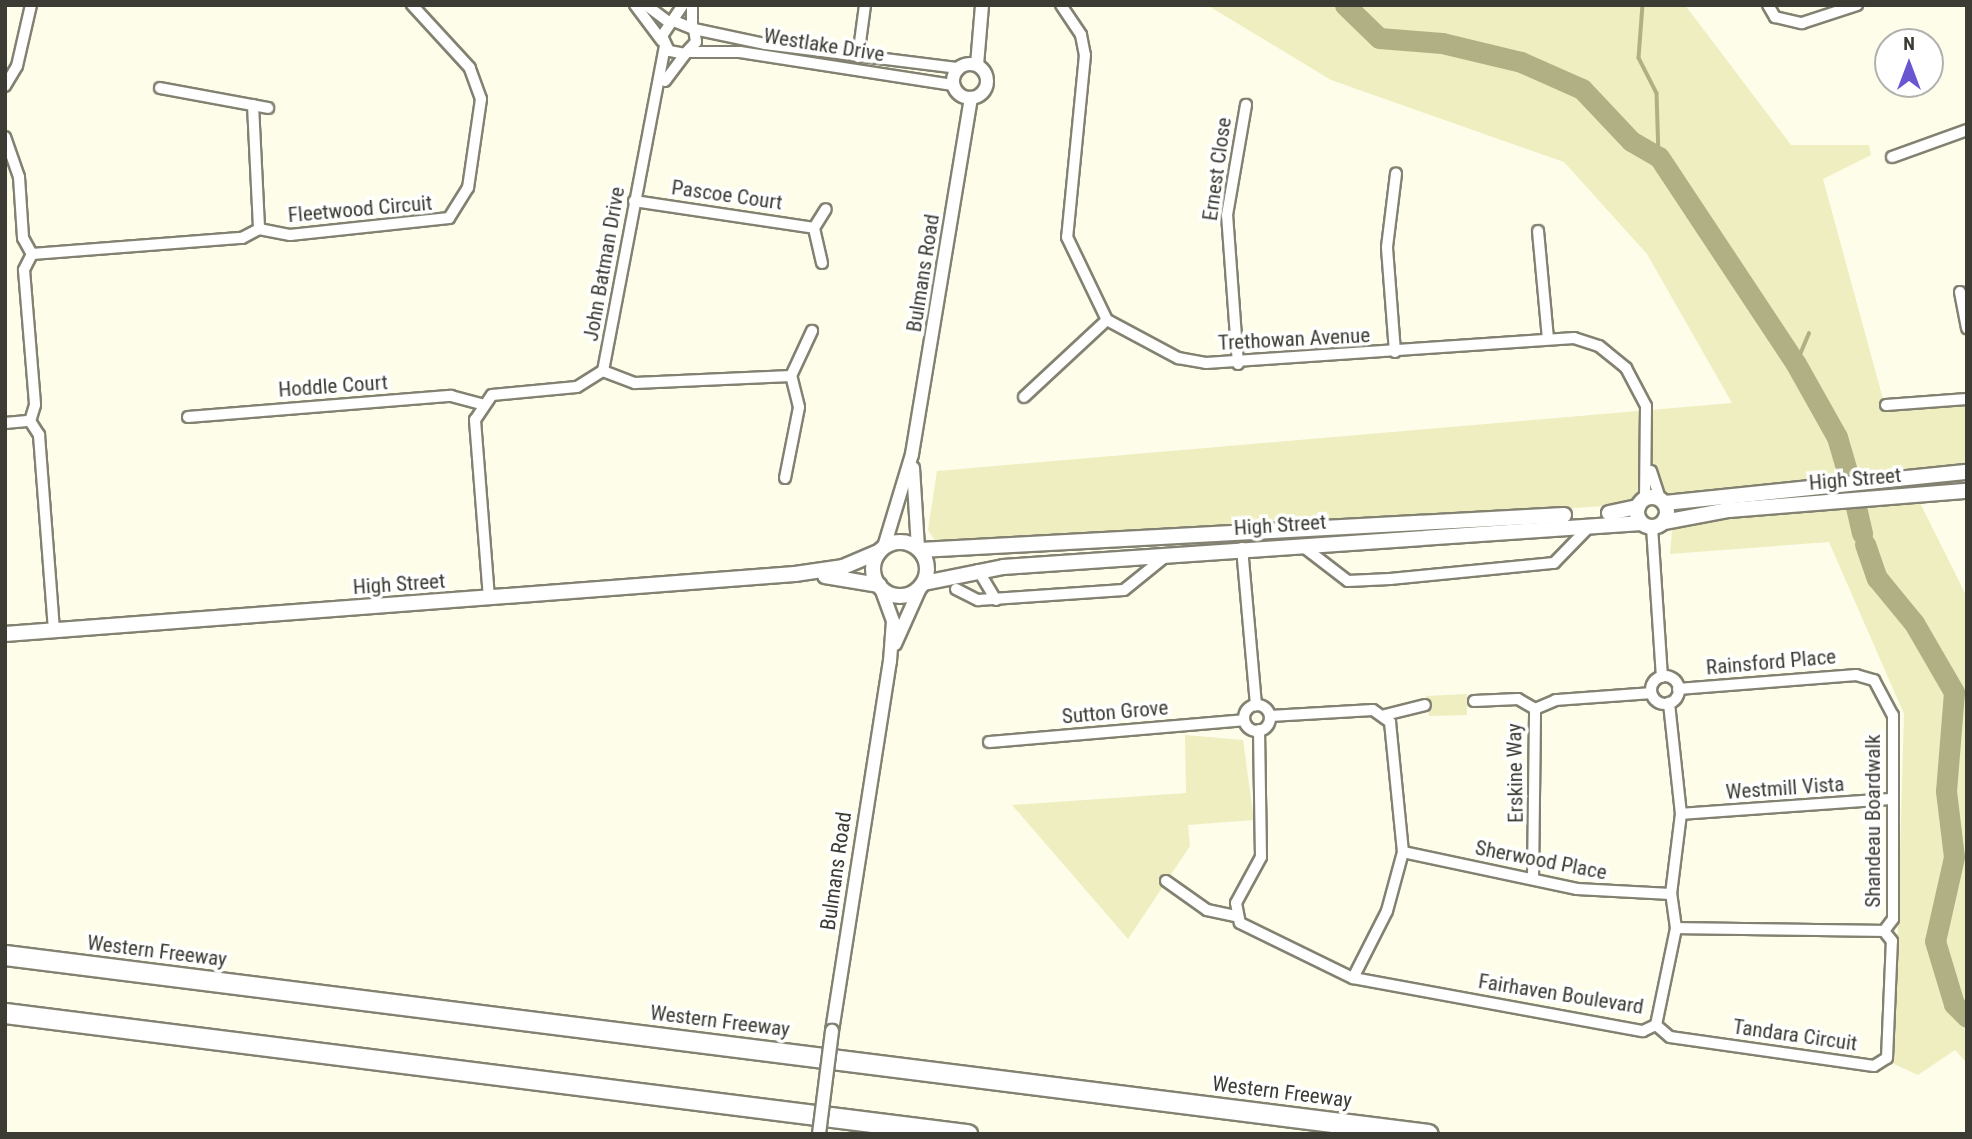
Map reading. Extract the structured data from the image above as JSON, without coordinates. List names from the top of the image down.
{
  "streets": {
    "highway": ["Western Freeway"],
    "main road": ["High Street"],
    "street": [
      "Westlake Drive",
      "Ernest Close",
      "Pascoe Court",
      "Fleetwood Circuit",
      "John Batman Drive",
      "Bulmans Road",
      "Trethowan Avenue",
      "Hoddle Court",
      "Rainsford Place",
      "Sutton Grove",
      "Erskine Way",
      "Westmill Vista",
      "Shandeau Boardwalk",
      "Sherwood Place",
      "Fairhaven Boulevard",
      "Tandara Circuit"
    ]
  },
  "crossings": [
    ["Westlake Drive", "John Batman Drive"],
    ["Westlake Drive", "Bulmans Road"],
    ["Ernest Close", "Trethowan Avenue"],
    ["Pascoe Court", "John Batman Drive"],
    ["John Batman Drive", "Hoddle Court"],
    ["Bulmans Road", "High Street"],
    ["Trethowan Avenue", "High Street"],
    ["Rainsford Place", "Shandeau Boardwalk"],
    ["Erskine Way", "Sherwood Place"],
    ["Westmill Vista", "Shandeau Boardwalk"],
    ["Westmill Vista", "Fairhaven Boulevard"],
    ["Shandeau Boardwalk", "Tandara Circuit"],
    ["Sherwood Place", "Fairhaven Boulevard"],
    ["Fairhaven Boulevard", "Tandara Circuit"]
  ],
  "north": "top"
}
